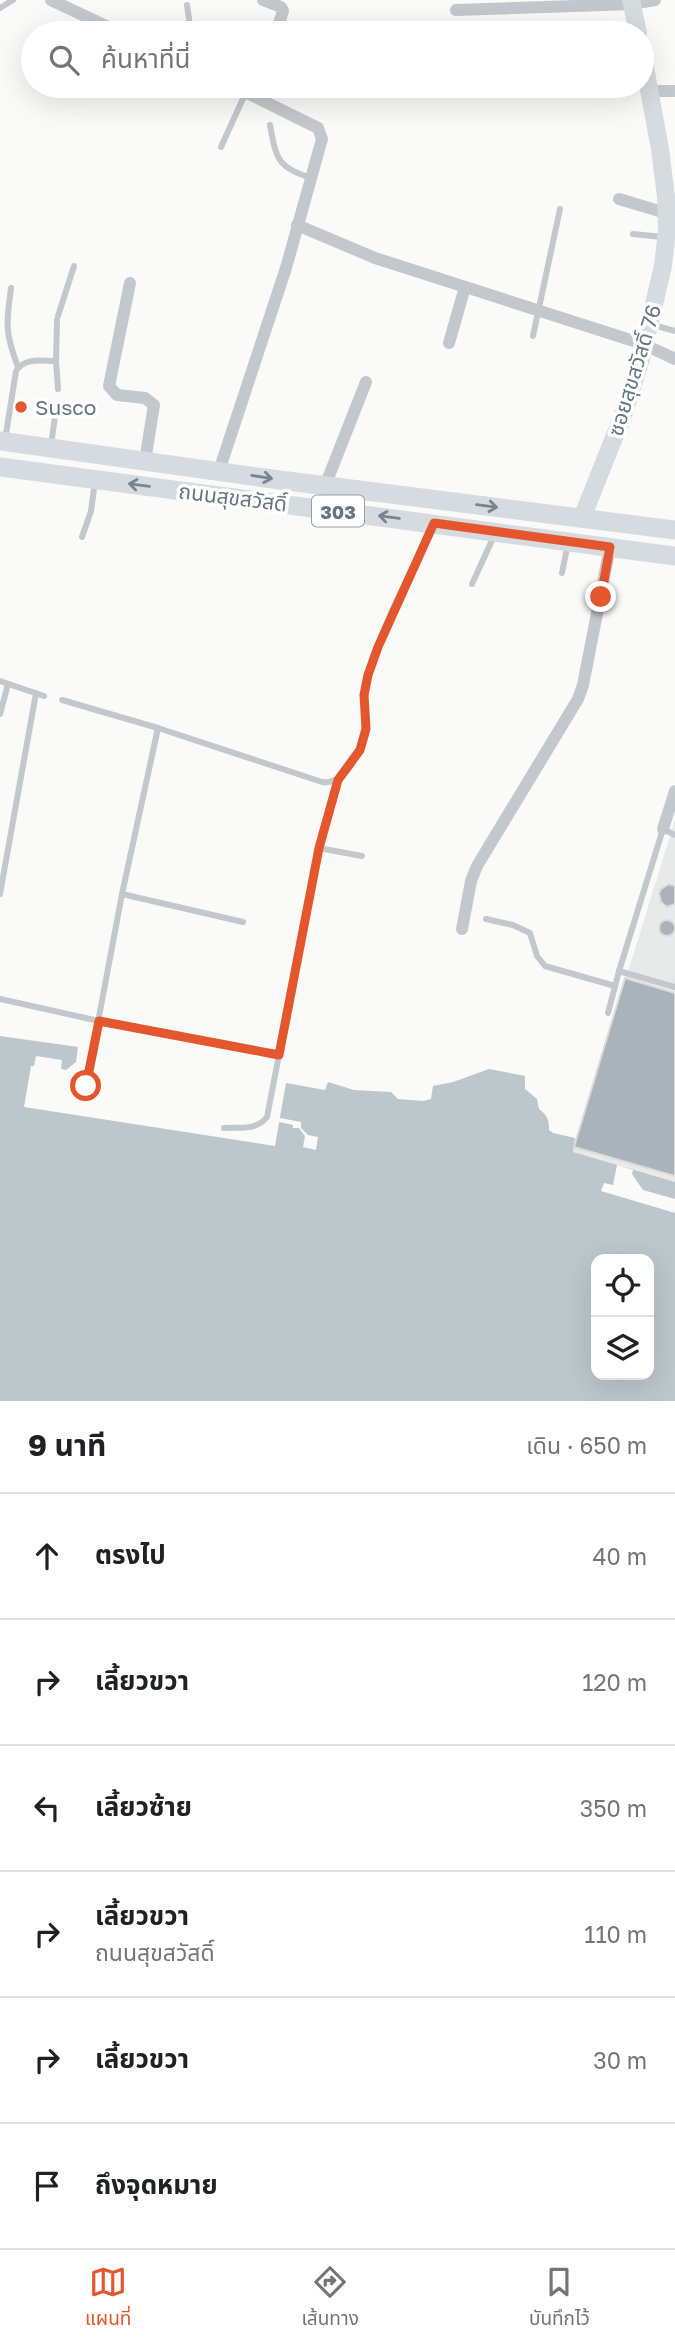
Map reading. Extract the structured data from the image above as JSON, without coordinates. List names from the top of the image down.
{
  "streets": {
    "main road": ["ถนนสุขสวัสดิ์", "303"],
    "street": ["ซอยสุขสวัสดิ์ 76"]
  },
  "crossings": [
    ["ซอยสุขสวัสดิ์ 76", "ถนนสุขสวัสดิ์"]
  ],
  "places": ["Susco"],
  "page": {
    "search": "ค้นหาที่นี่",
    "heading": ["9 นาที", "เดิน · 650 m"],
    "list": [
      ["ตรงไป", "40 m"],
      ["เลี้ยวขวา", "120 m"],
      ["เลี้ยวซ้าย", "350 m"],
      ["เลี้ยวขวา", "ถนนสุขสวัสดิ์", "110 m"],
      ["เลี้ยวขวา", "30 m"],
      "ถึงจุดหมาย"
    ],
    "nav": ["แผนที่", "เส้นทาง", "บันทึกไว้"]
  }
}
